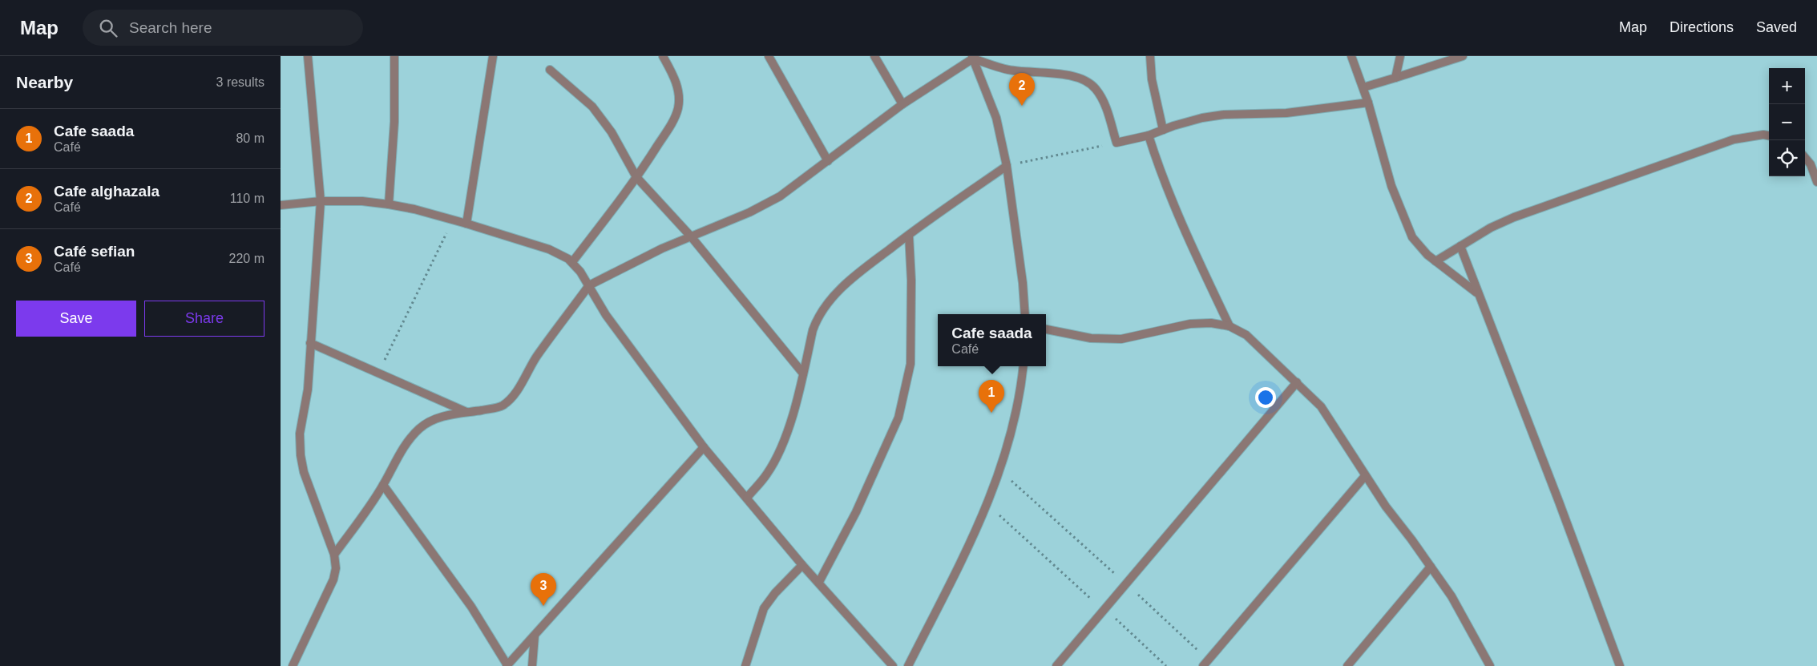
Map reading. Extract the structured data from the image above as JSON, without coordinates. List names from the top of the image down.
{
  "page": {
    "header": "Map",
    "search": "Search here",
    "nav": ["Map", "Directions", "Saved"],
    "heading": ["Nearby", "3 results"],
    "map_buttons": ["+", "−"],
    "pins": ["2", "1", "3"],
    "list": [
      {
        "mark": "1",
        "name": "Cafe saada",
        "note": "Café",
        "value": "80 m"
      },
      {
        "mark": "2",
        "name": "Cafe alghazala",
        "note": "Café",
        "value": "110 m"
      },
      {
        "mark": "3",
        "name": "Café sefian",
        "note": "Café",
        "value": "220 m"
      }
    ],
    "buttons": ["Save", "Share"],
    "popup": ["Cafe saada", "Café"]
  }
}
